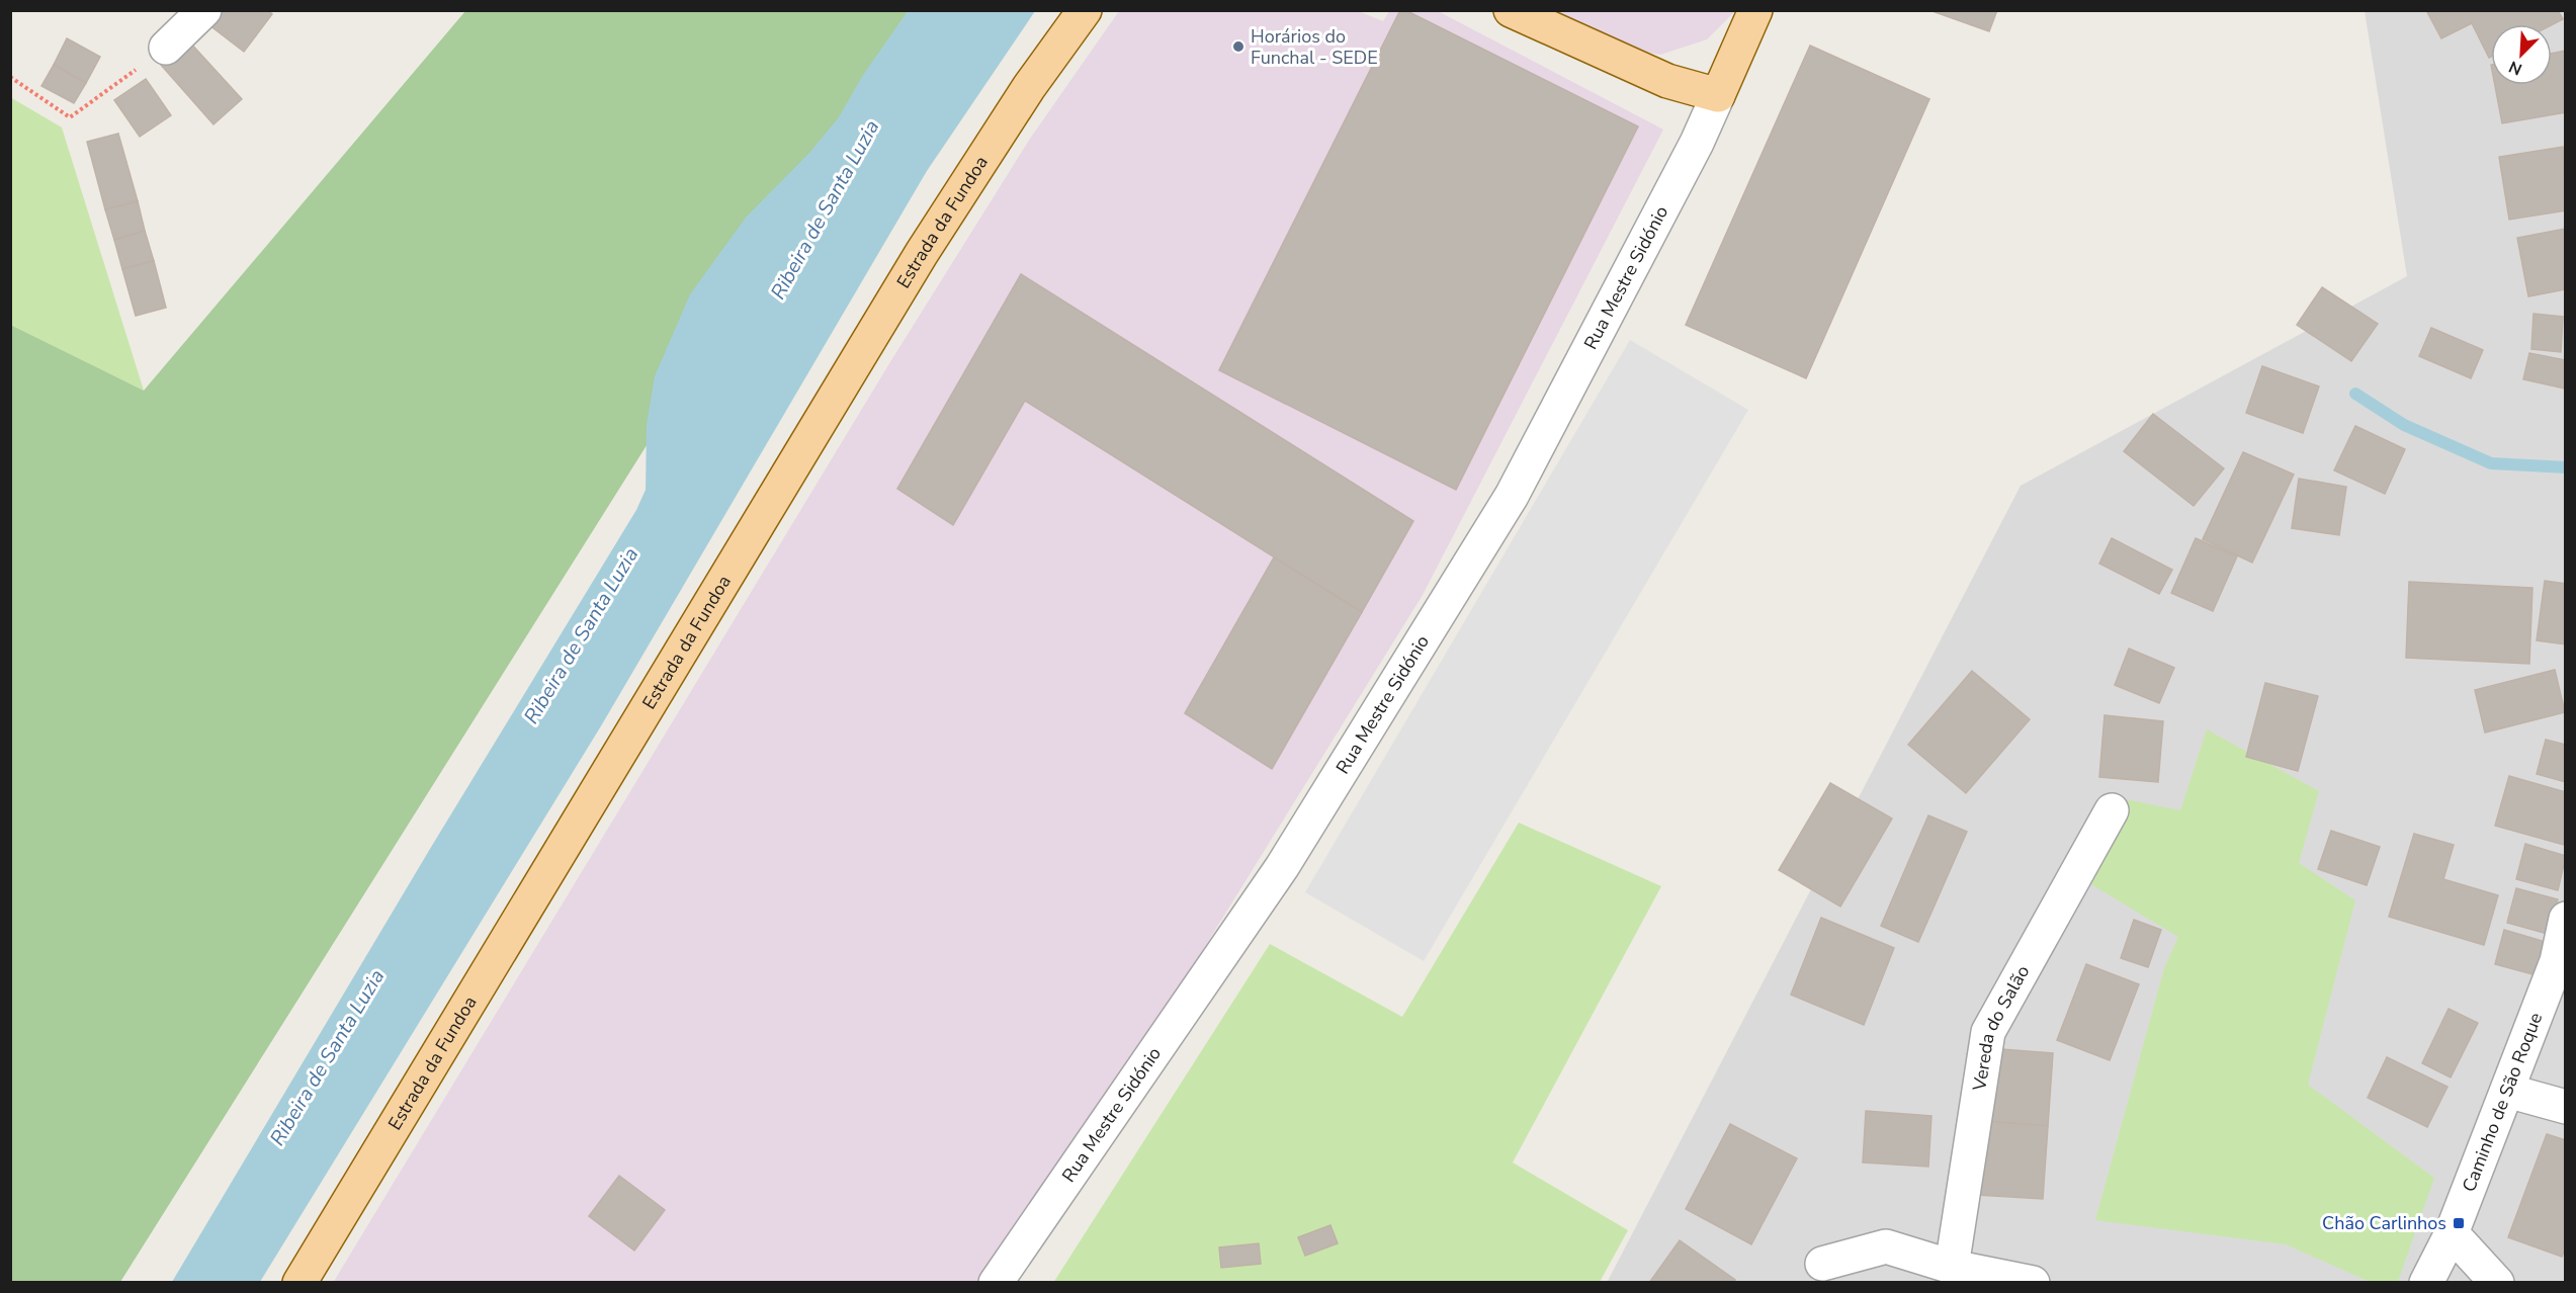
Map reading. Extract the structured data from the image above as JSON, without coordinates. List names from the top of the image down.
{
  "streets": {
    "main road": ["Estrada da Fundoa"],
    "street": ["Rua Mestre Sidónio", "Vereda do Salão", "Caminho de São Roque"]
  },
  "water": ["Ribeira de Santa Luzia"],
  "places": {
    "other": ["Horários do Funchal - SEDE"],
    "transit": ["Chão Carlinhos"]
  },
  "north": "bottom left"
}
